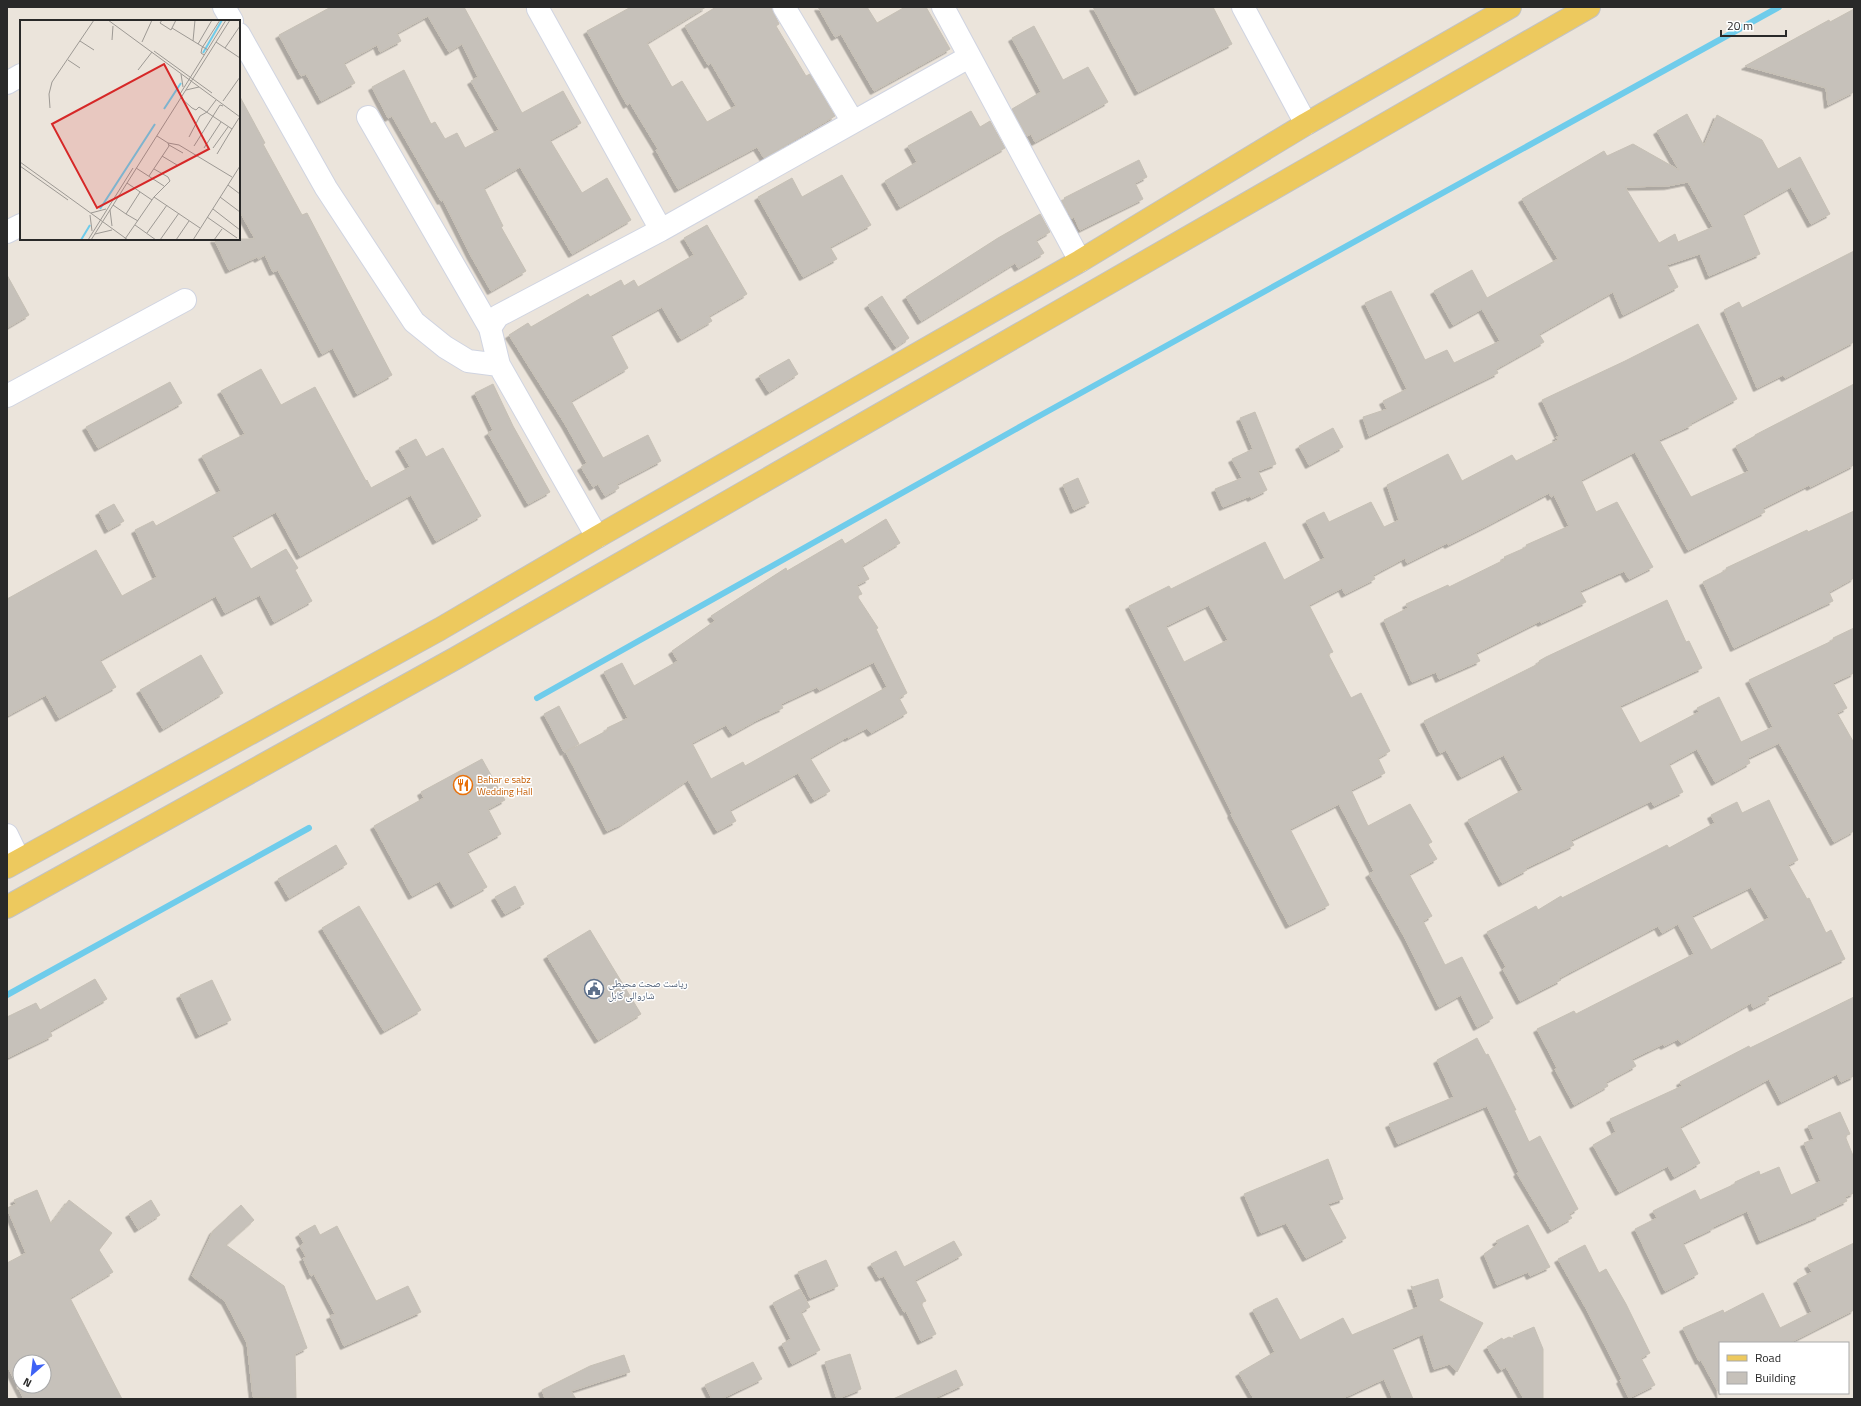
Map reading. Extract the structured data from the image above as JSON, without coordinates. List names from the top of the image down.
{
  "places": {
    "restaurant": ["Bahar e sabz Wedding Hall"],
    "public building": ["ریاست صحت محیطی شاروالی کابل"]
  },
  "legend": ["Road", "Building"],
  "scale_bar": "20 m",
  "north": "bottom left"
}
